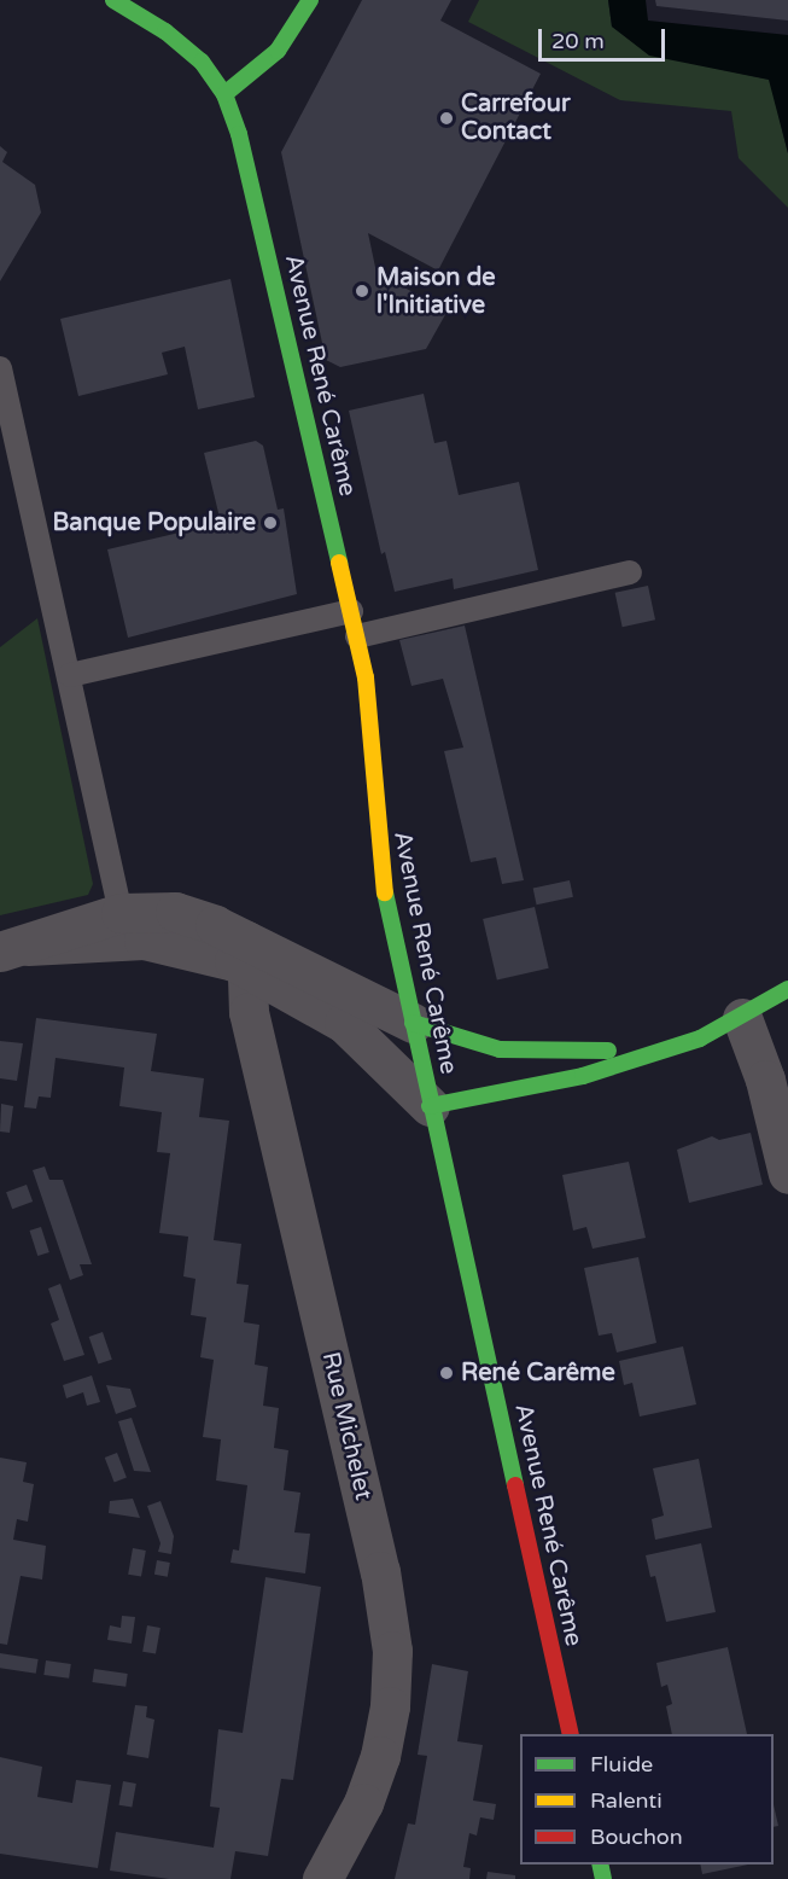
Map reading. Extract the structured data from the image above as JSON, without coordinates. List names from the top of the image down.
{
  "streets": {
    "street": ["Avenue René Carême", "Rue Michelet"]
  },
  "places": [
    "Carrefour Contact",
    "Maison de l'Initiative",
    "Banque Populaire",
    "René Carême"
  ],
  "legend": ["Fluide", "Ralenti", "Bouchon"],
  "scale_bar": "20 m"
}
